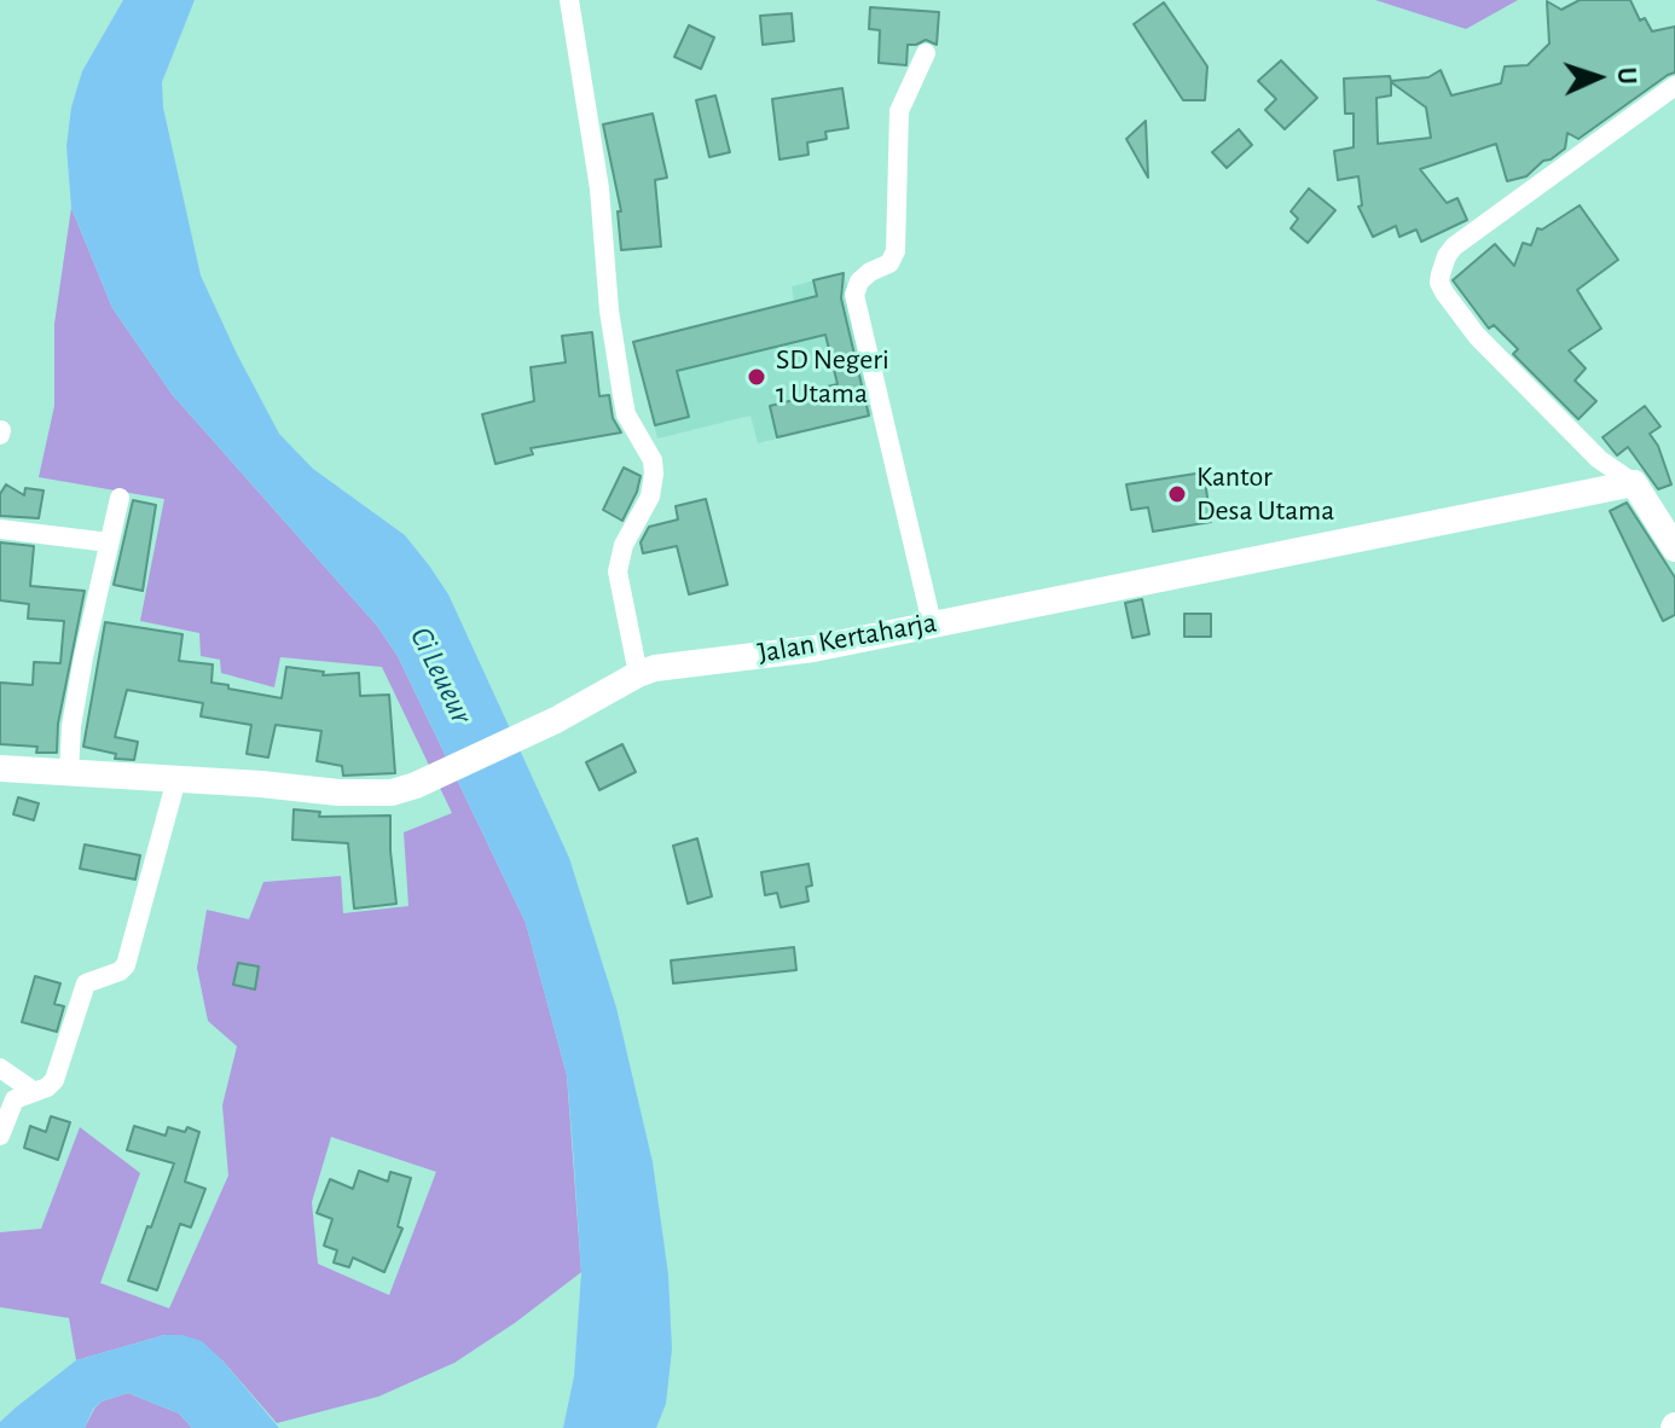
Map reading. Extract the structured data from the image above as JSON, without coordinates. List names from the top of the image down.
{
  "streets": {
    "street": ["Jalan Kertaharja"]
  },
  "water": ["Ci Leueur"],
  "places": ["SD Negeri 1 Utama", "Kantor Desa Utama"],
  "north": "right"
}
